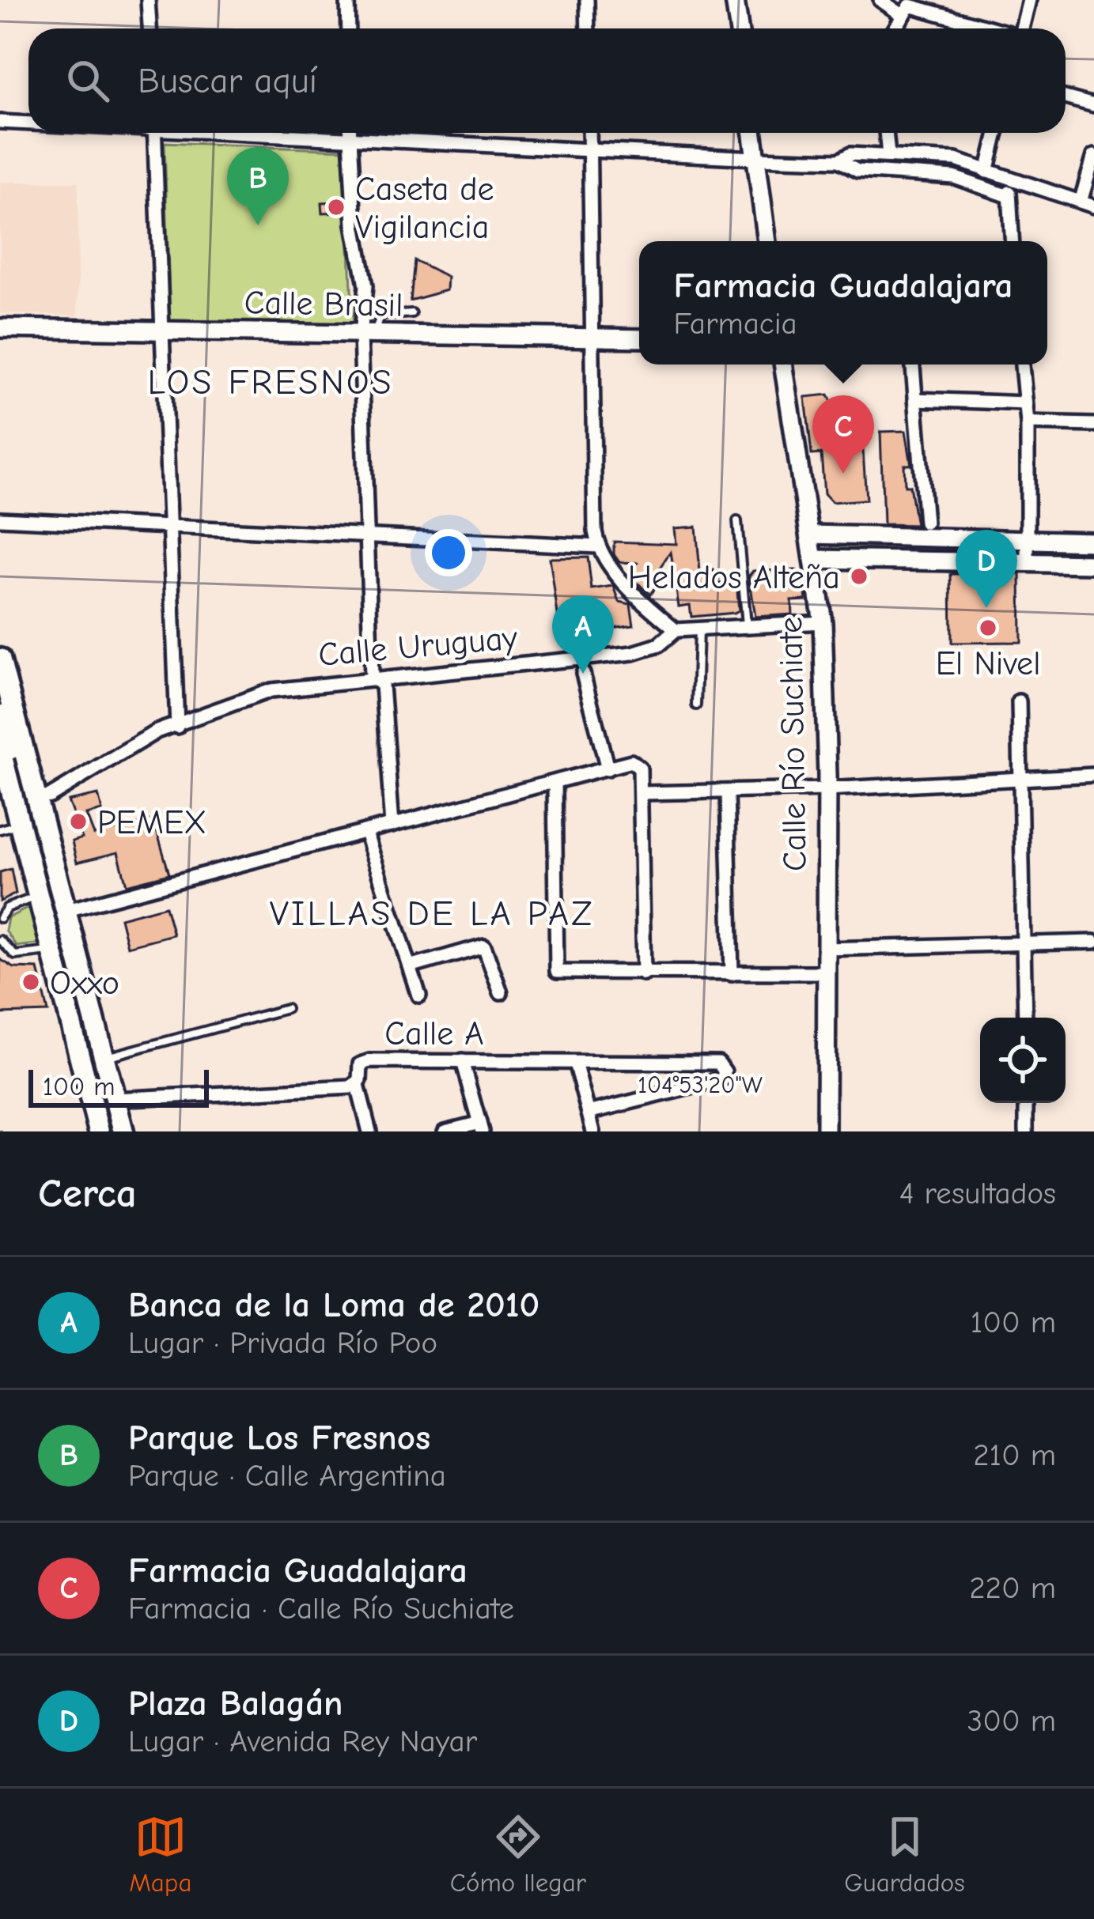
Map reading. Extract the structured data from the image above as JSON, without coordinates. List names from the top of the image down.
{
  "streets": {
    "main road": ["Calle Brasil", "Calle Río Suchiate"],
    "street": ["Calle Uruguay", "Calle A"]
  },
  "crossings": [
    ["Calle Uruguay", "Calle Río Suchiate"]
  ],
  "districts": ["LOS FRESNOS", "VILLAS DE LA PAZ"],
  "places": [
    "Caseta de Vigilancia",
    "Helados Alteña",
    "El Nivel",
    "PEMEX",
    "Oxxo"
  ],
  "scale_bar": "100 m",
  "page": {
    "search": "Buscar aquí",
    "pins": [
      "B",
      "C",
      "D",
      "A"
    ],
    "popup": ["Farmacia Guadalajara", "Farmacia"],
    "scale": "100 m",
    "heading": ["Cerca", "4 resultados"],
    "list": [
      {
        "mark": "A",
        "name": "Banca de la Loma de 2010",
        "note": "Lugar · Privada Río Poo",
        "value": "100 m"
      },
      {
        "mark": "B",
        "name": "Parque Los Fresnos",
        "note": "Parque · Calle Argentina",
        "value": "210 m"
      },
      {
        "mark": "C",
        "name": "Farmacia Guadalajara",
        "note": "Farmacia · Calle Río Suchiate",
        "value": "220 m"
      },
      {
        "mark": "D",
        "name": "Plaza Balagán",
        "note": "Lugar · Avenida Rey Nayar",
        "value": "300 m"
      }
    ],
    "nav": ["Mapa", "Cómo llegar", "Guardados"]
  },
  "coordinates": ["104°53'20\"W"]
}
